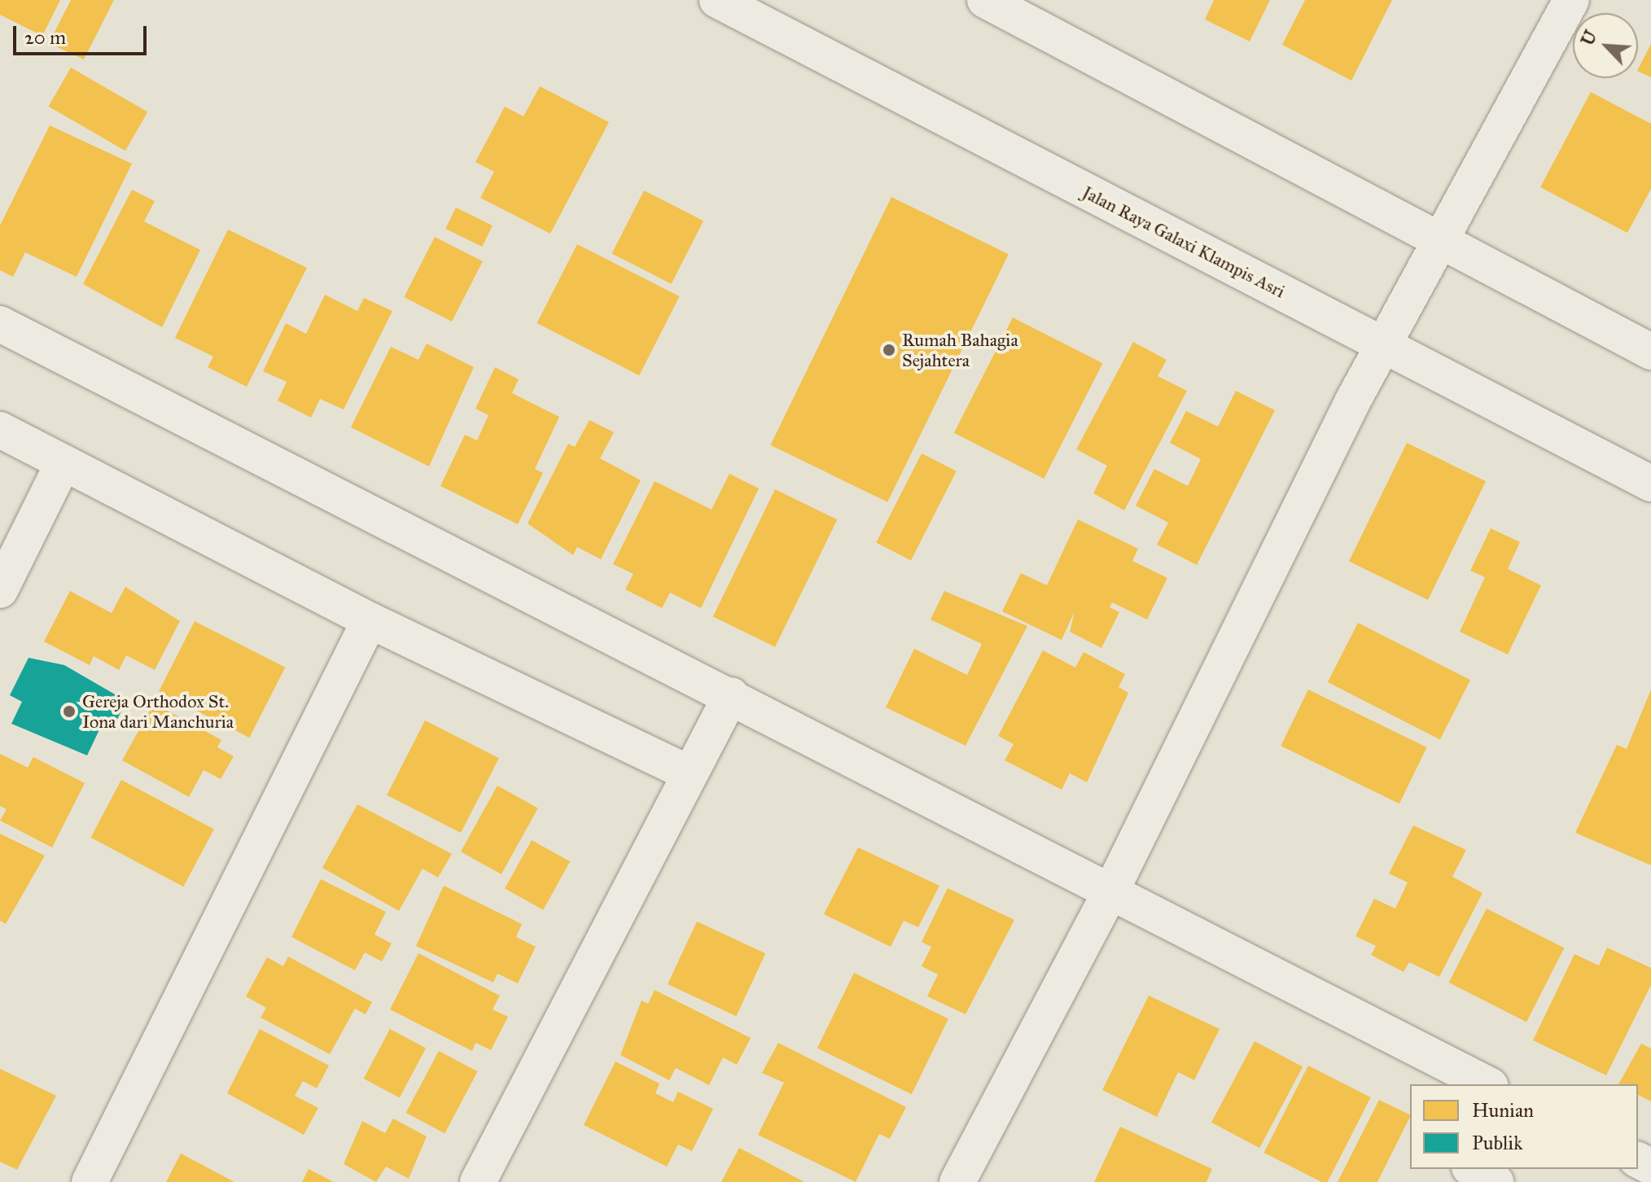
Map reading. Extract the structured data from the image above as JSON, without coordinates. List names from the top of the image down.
{
  "streets": {
    "street": ["Jalan Raya Galaxi Klampis Asri"]
  },
  "places": ["Rumah Bahagia Sejahtera", "Gereja Orthodox St. Iona dari Manchuria"],
  "legend": ["Hunian", "Publik"],
  "scale_bar": "20 m",
  "north": "top left"
}
